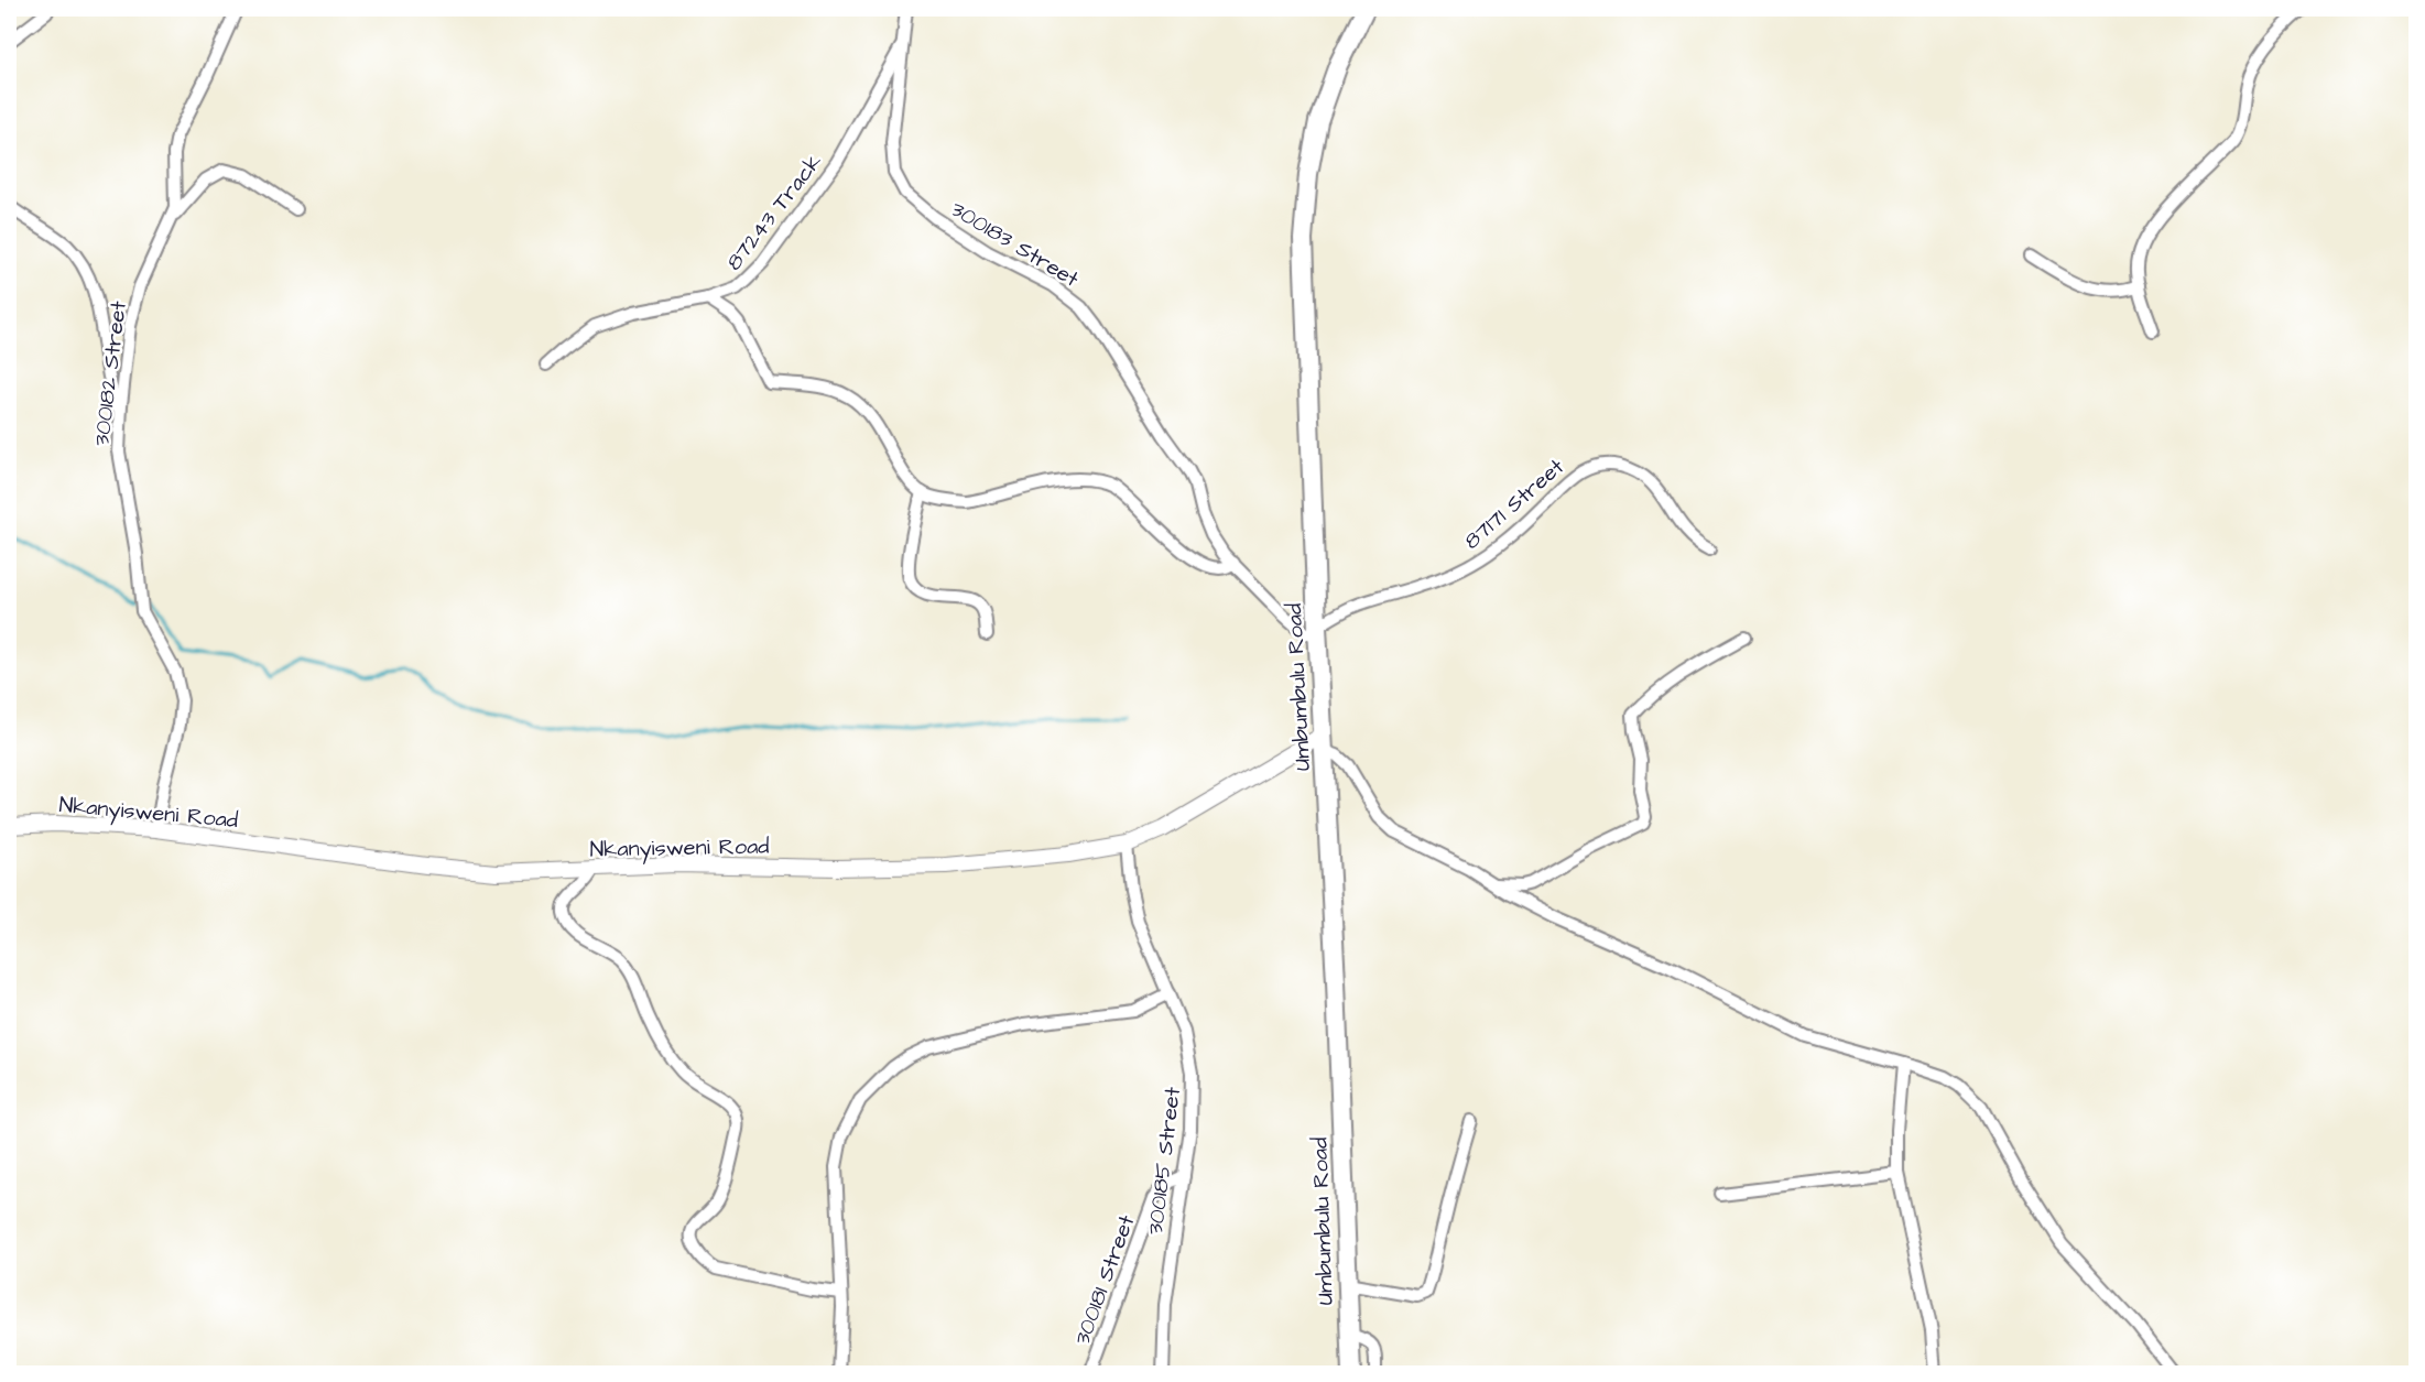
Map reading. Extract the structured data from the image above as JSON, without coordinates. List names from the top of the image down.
{
  "streets": {
    "main road": ["Umbumbulu Road"],
    "street": [
      "87243 Track",
      "300183 Street",
      "300182 Street",
      "87171 Street",
      "Nkanyisweni Road",
      "300185 Street",
      "300181 Street"
    ]
  },
  "crossings": [
    ["87243 Track", "300183 Street"],
    ["300182 Street", "Nkanyisweni Road"],
    ["87171 Street", "Umbumbulu Road"],
    ["Umbumbulu Road", "Nkanyisweni Road"],
    ["Nkanyisweni Road", "300185 Street"],
    ["300185 Street", "300181 Street"]
  ]
}
